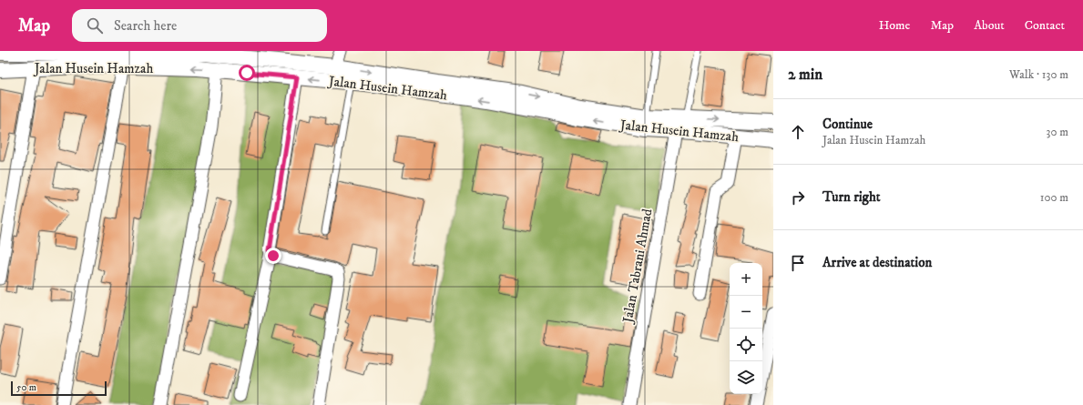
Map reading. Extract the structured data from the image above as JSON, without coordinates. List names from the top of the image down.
{
  "streets": {
    "street": ["Jalan Husein Hamzah", "Jalan Tabrani Ahmad"]
  },
  "crossings": [
    ["Jalan Husein Hamzah", "Jalan Tabrani Ahmad"]
  ],
  "scale_bar": "50 m",
  "page": {
    "header": "Map",
    "search": "Search here",
    "nav": [
      "Home",
      "Map",
      "About",
      "Contact"
    ],
    "heading": ["2 min", "Walk · 130 m"],
    "list": [
      ["Continue", "Jalan Husein Hamzah", "30 m"],
      ["Turn right", "100 m"],
      "Arrive at destination"
    ],
    "map_buttons": ["+", "−"],
    "scale": "50 m"
  }
}
